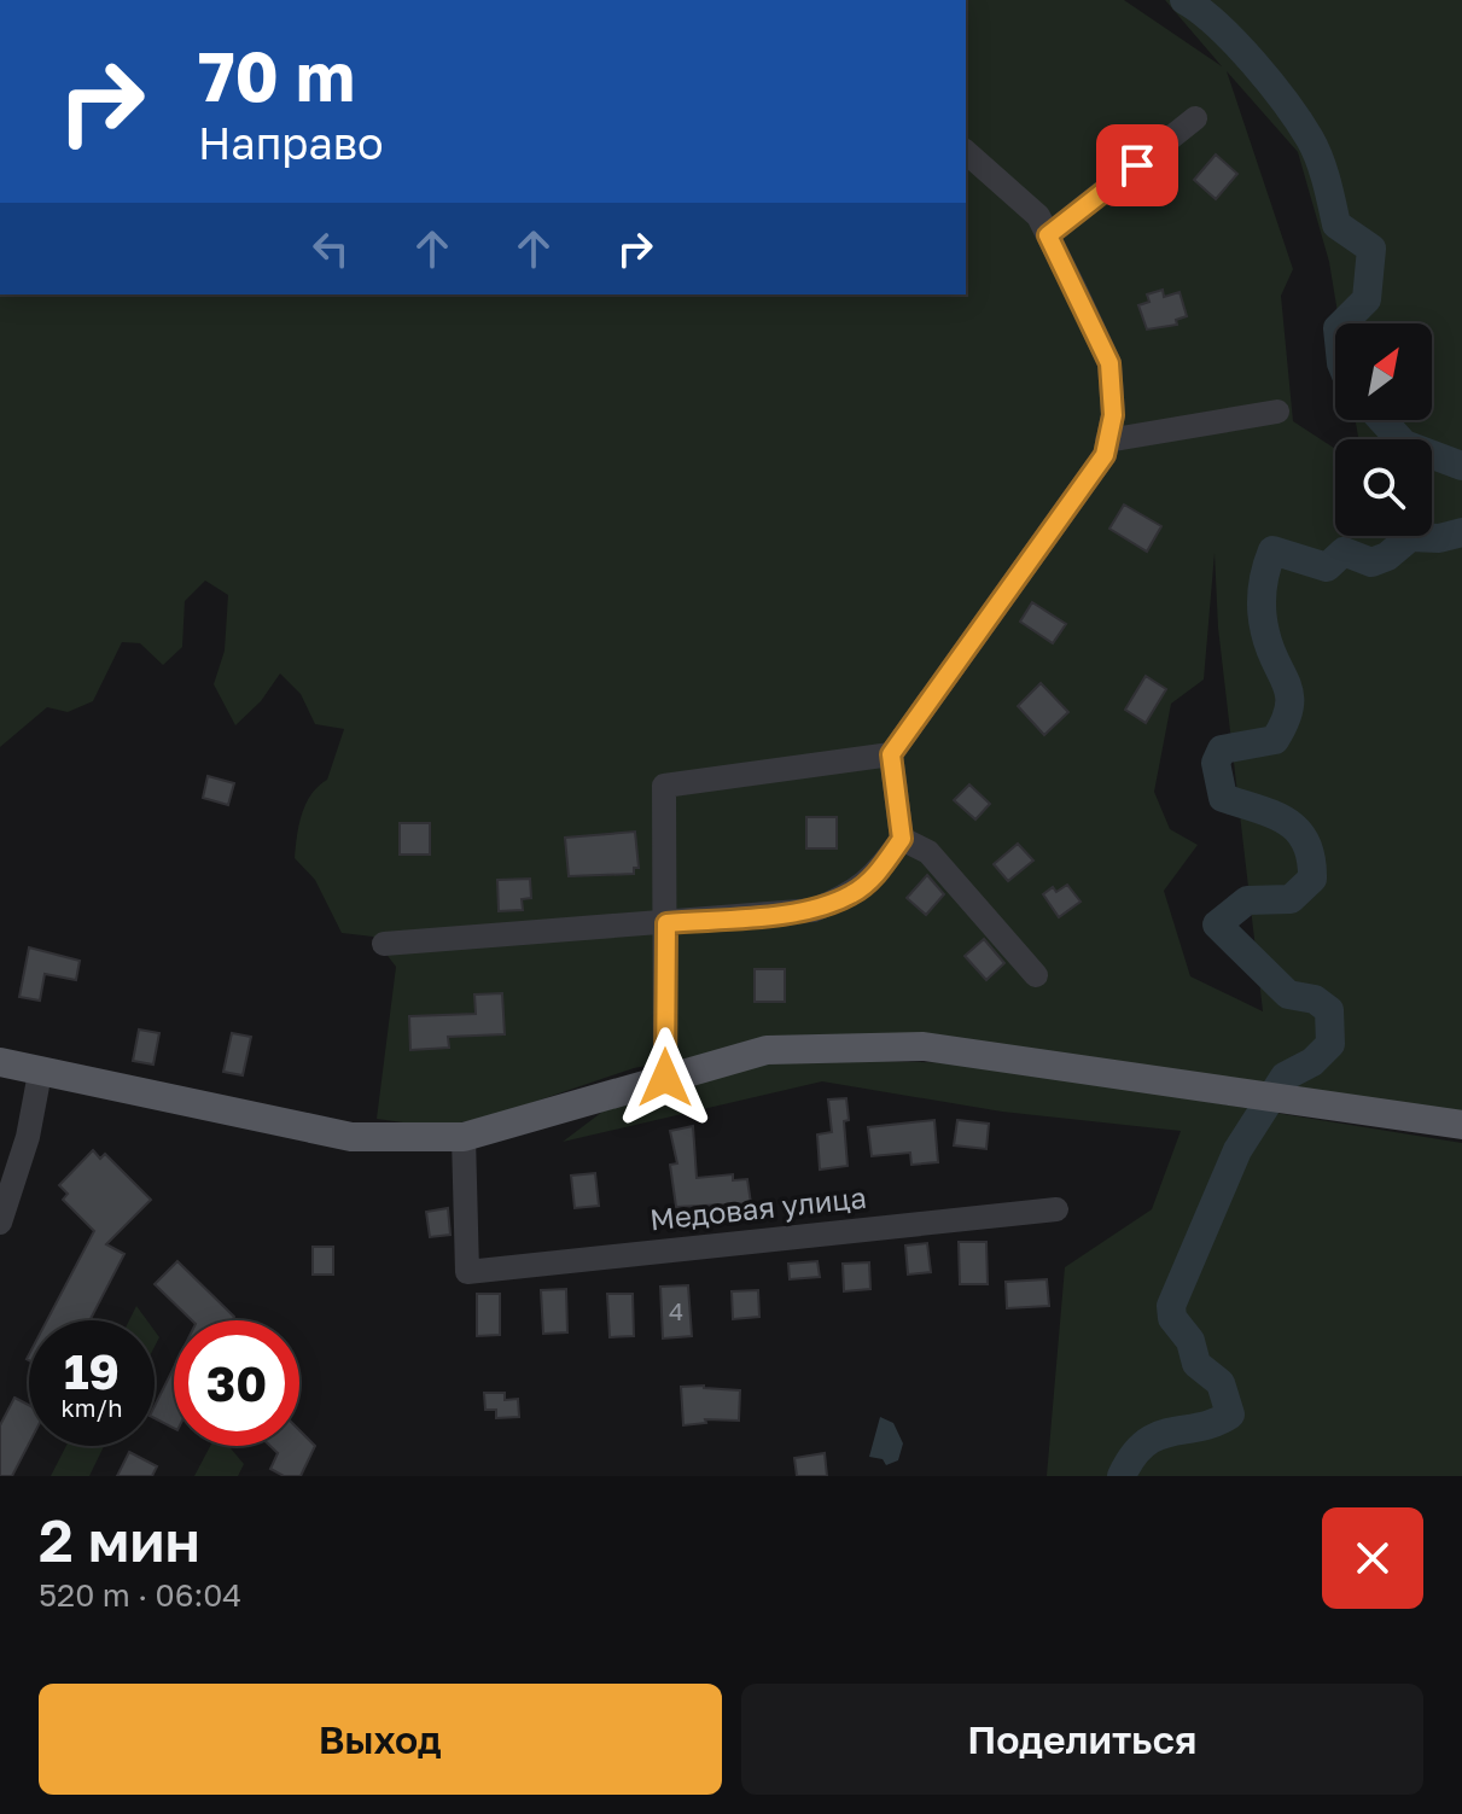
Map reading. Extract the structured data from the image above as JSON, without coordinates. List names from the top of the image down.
{
  "streets": {
    "street": ["Медовая улица"]
  },
  "house_numbers": ["4"],
  "north": "top right",
  "page": {
    "turn": ["70 m", "Направо"],
    "speed": "19 km/h",
    "limit": "30",
    "heading": ["2 мин", "520 m · 06:04"],
    "buttons": ["Выход", "Поделиться"]
  }
}
